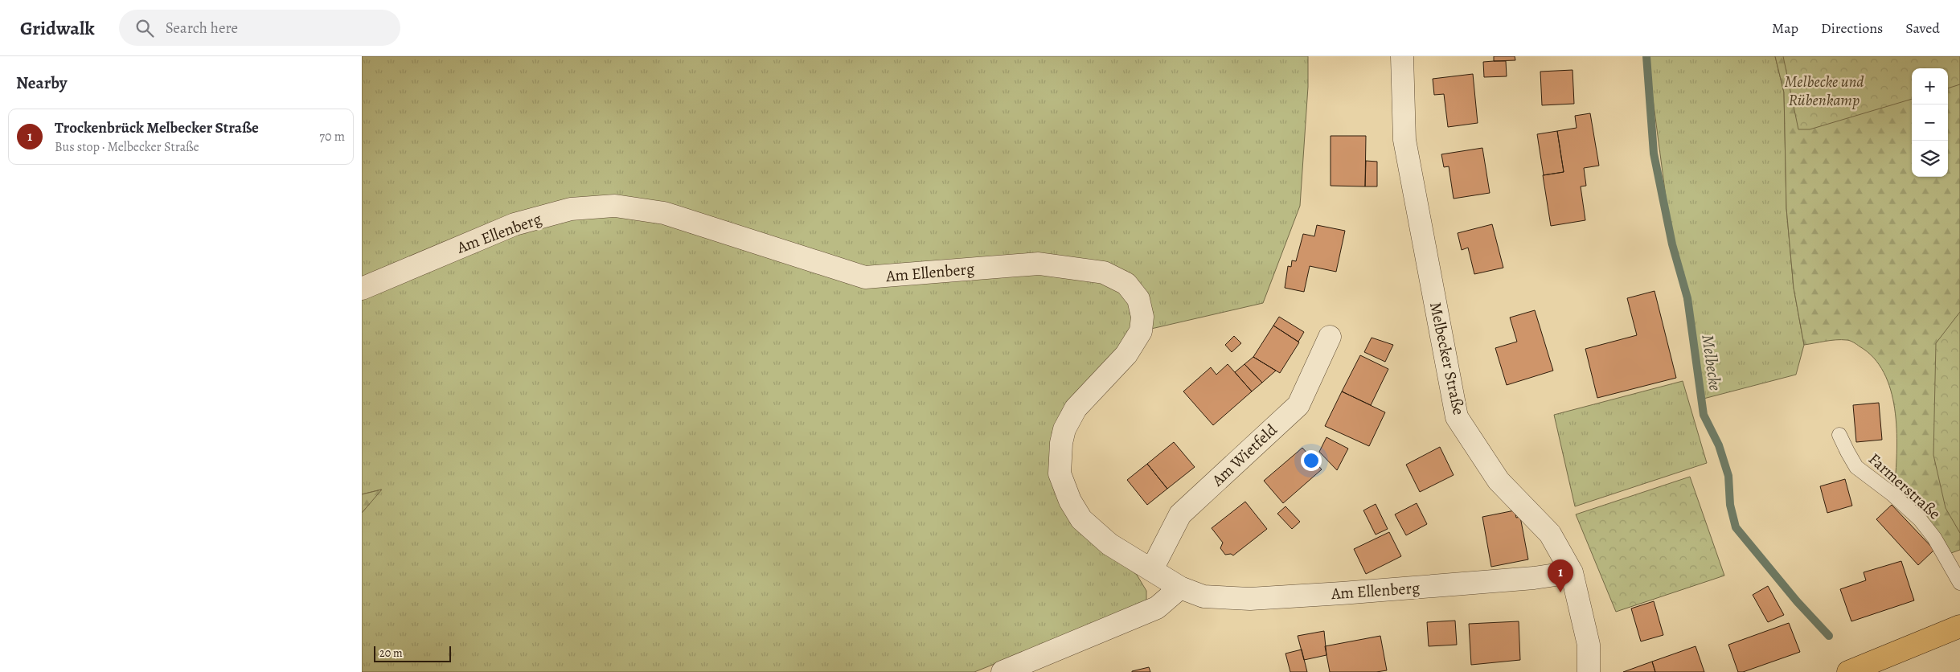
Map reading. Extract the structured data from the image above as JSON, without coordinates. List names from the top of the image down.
{
  "streets": {
    "street": ["Am Ellenberg", "Melbecker Straße", "Am Wietfeld"],
    "lane": ["Farmerstraße"]
  },
  "crossings": [
    ["Am Ellenberg", "Melbecker Straße"],
    ["Am Ellenberg", "Am Wietfeld"]
  ],
  "water": ["Melbecke"],
  "parks": ["Melbecke und Rübenkamp"],
  "scale_bar": "20 m",
  "page": {
    "header": "Gridwalk",
    "search": "Search here",
    "nav": ["Map", "Directions", "Saved"],
    "heading": "Nearby",
    "map_buttons": ["+", "−"],
    "list": [
      {
        "mark": "1",
        "name": "Trockenbrück Melbecker Straße",
        "note": "Bus stop · Melbecker Straße",
        "value": "70 m"
      }
    ],
    "pins": "1",
    "scale": "20 m"
  }
}
